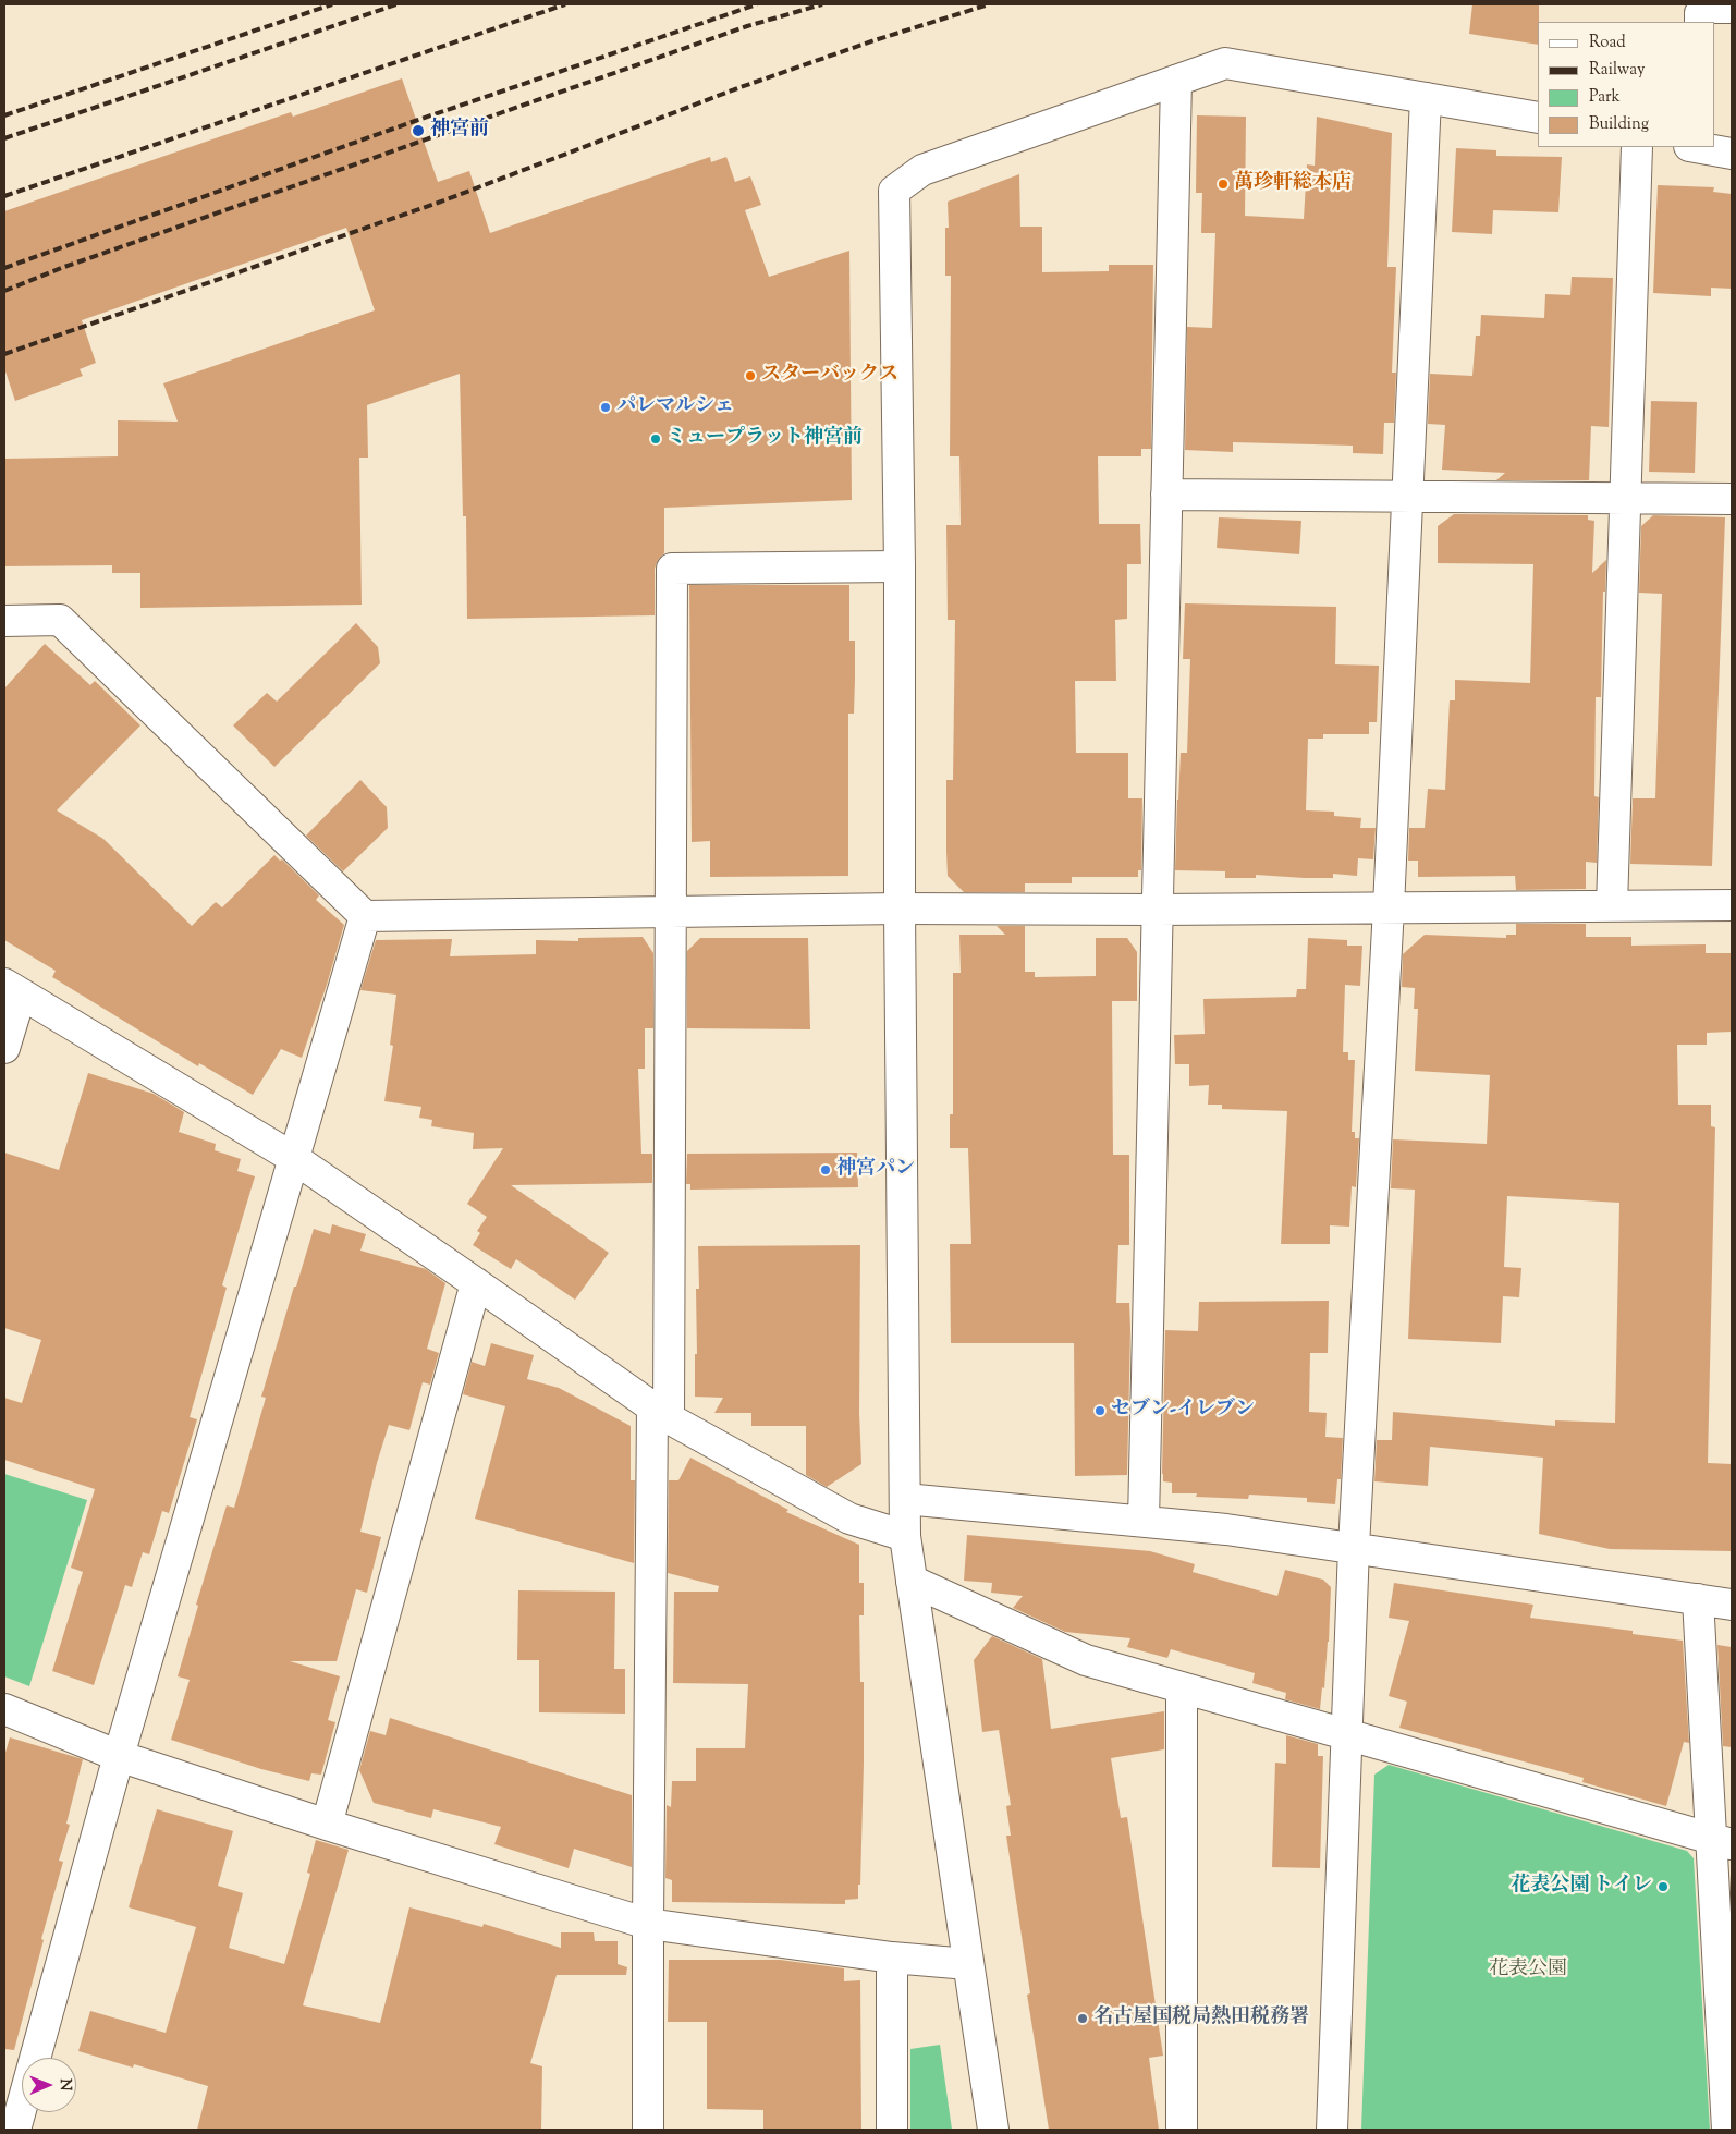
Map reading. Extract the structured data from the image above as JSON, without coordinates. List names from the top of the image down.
{
  "parks": ["花表公園"],
  "places": [
    "神宮前",
    "萬珍軒総本店",
    "スターバックス",
    "パレマルシェ",
    "ミュープラット神宮前",
    "神宮パン",
    "セブン-イレブン",
    "花表公園 トイレ",
    "名古屋国税局熱田税務署"
  ],
  "legend": [
    "Road",
    "Railway",
    "Park",
    "Building"
  ],
  "north": "right"
}
